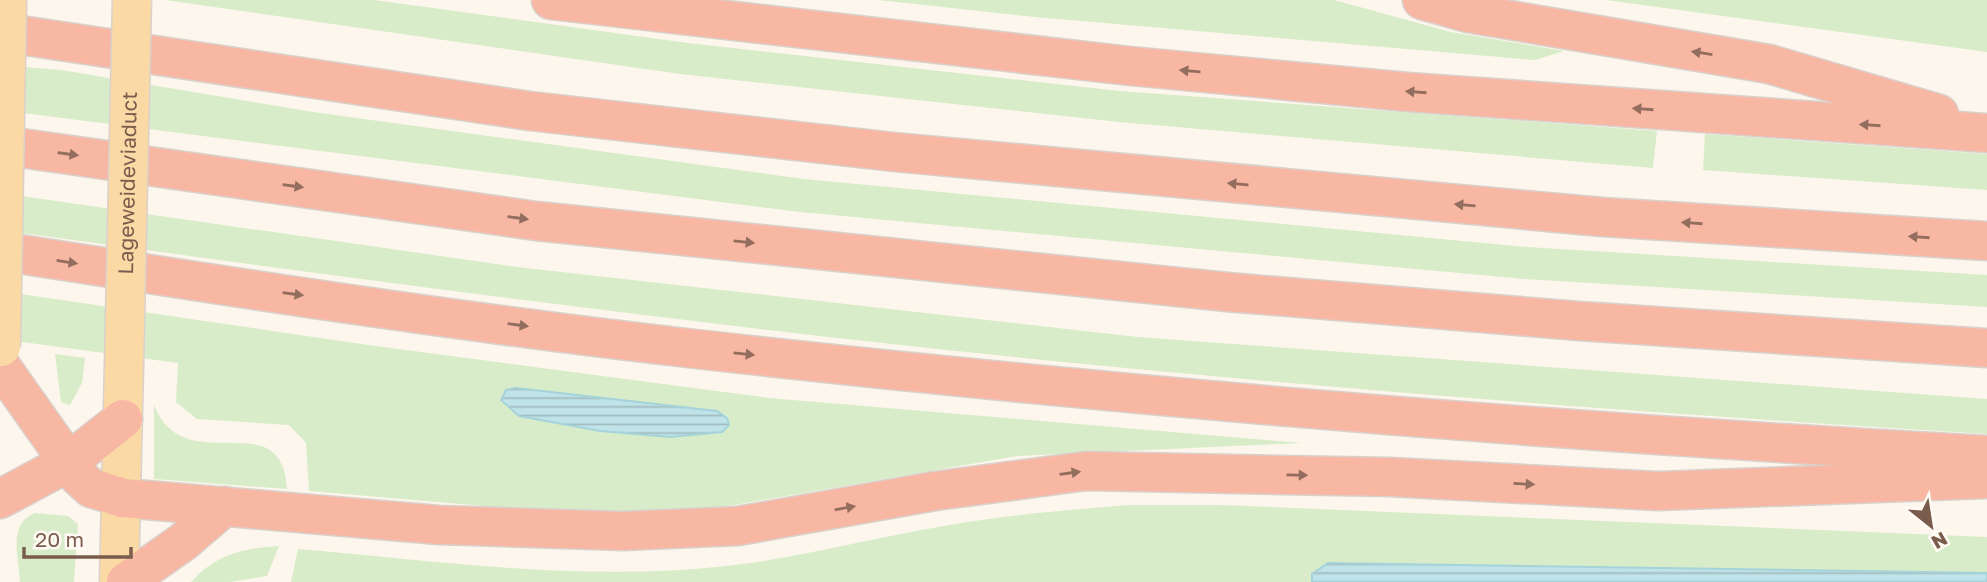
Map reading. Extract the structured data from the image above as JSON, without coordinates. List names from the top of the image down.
{
  "streets": {
    "main road": ["Lageweideviaduct"]
  },
  "scale_bar": "20 m",
  "north": "bottom right"
}
